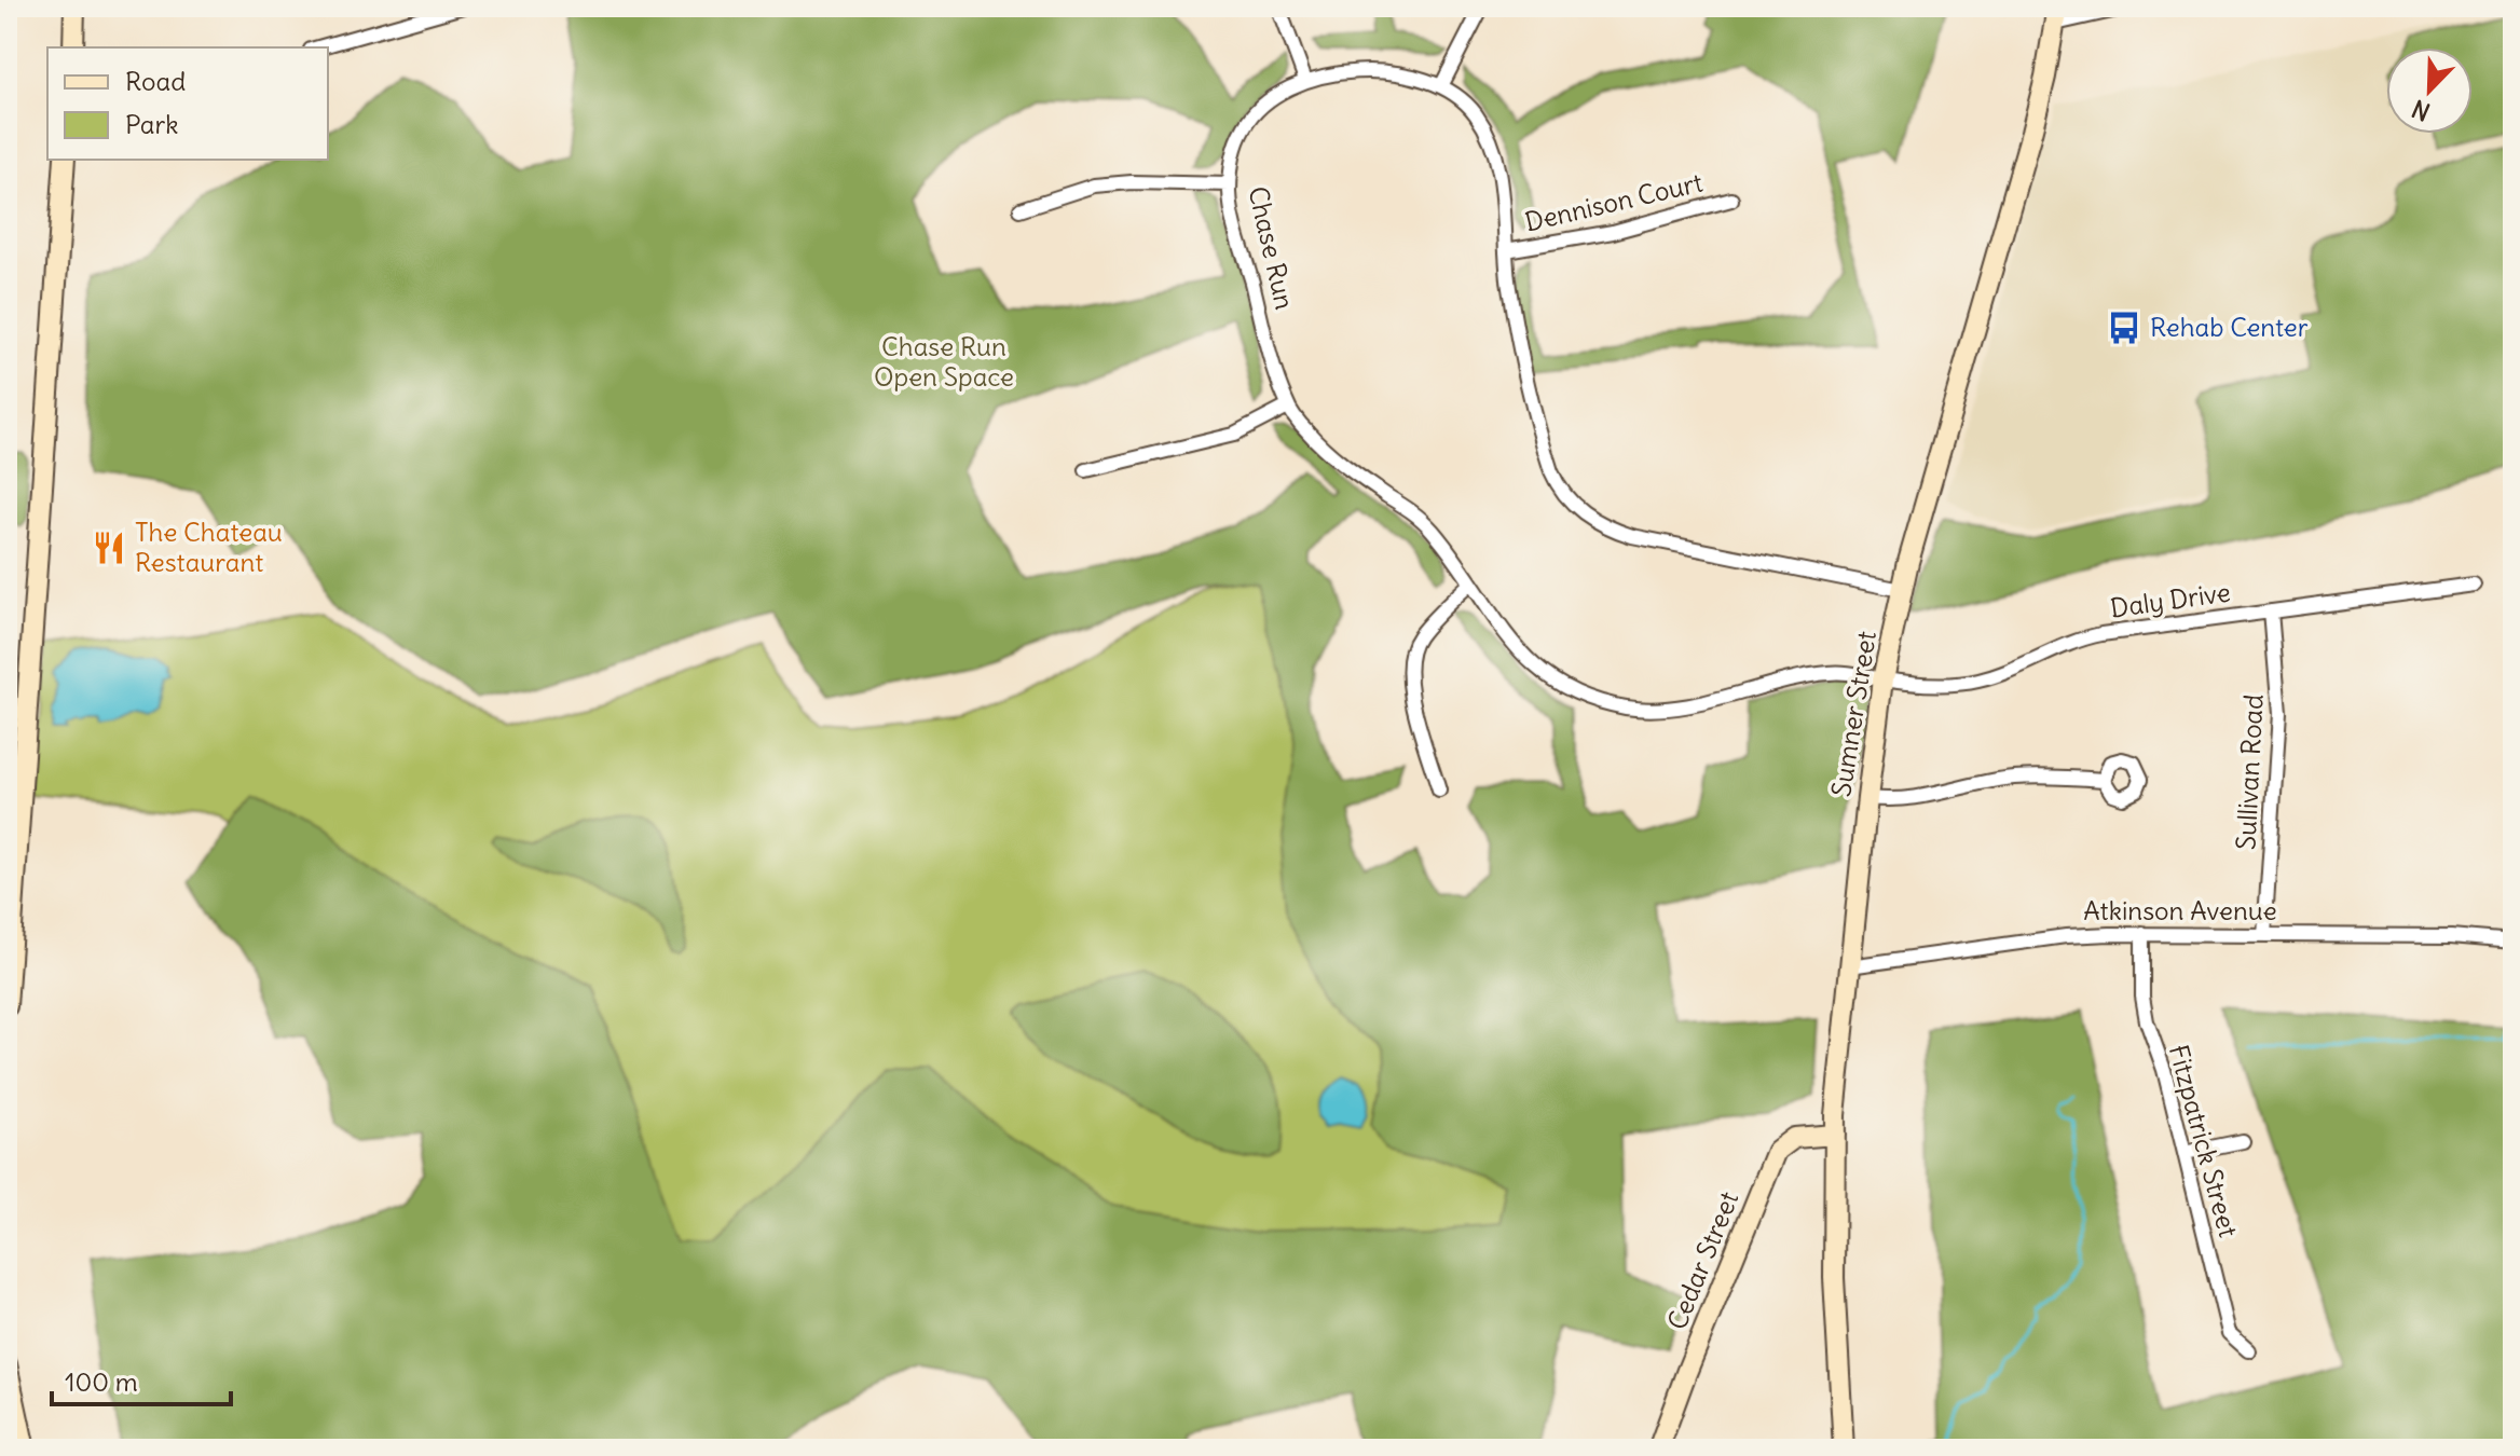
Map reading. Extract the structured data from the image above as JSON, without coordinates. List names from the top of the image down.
{
  "streets": {
    "main road": ["Sumner Street", "Cedar Street"],
    "street": [
      "Dennison Court",
      "Chase Run",
      "Daly Drive",
      "Sullivan Road",
      "Atkinson Avenue",
      "Fitzpatrick Street"
    ]
  },
  "crossings": [
    ["Dennison Court", "Chase Run"],
    ["Chase Run", "Daly Drive"],
    ["Chase Run", "Sumner Street"],
    ["Daly Drive", "Sumner Street"],
    ["Daly Drive", "Sullivan Road"],
    ["Sumner Street", "Atkinson Avenue"],
    ["Sumner Street", "Cedar Street"],
    ["Sullivan Road", "Atkinson Avenue"],
    ["Atkinson Avenue", "Fitzpatrick Street"]
  ],
  "parks": ["Chase Run Open Space"],
  "places": {
    "bus stop": ["Rehab Center"],
    "restaurant": ["The Chateau Restaurant"]
  },
  "legend": ["Road", "Park"],
  "scale_bar": "100 m",
  "north": "bottom left"
}
